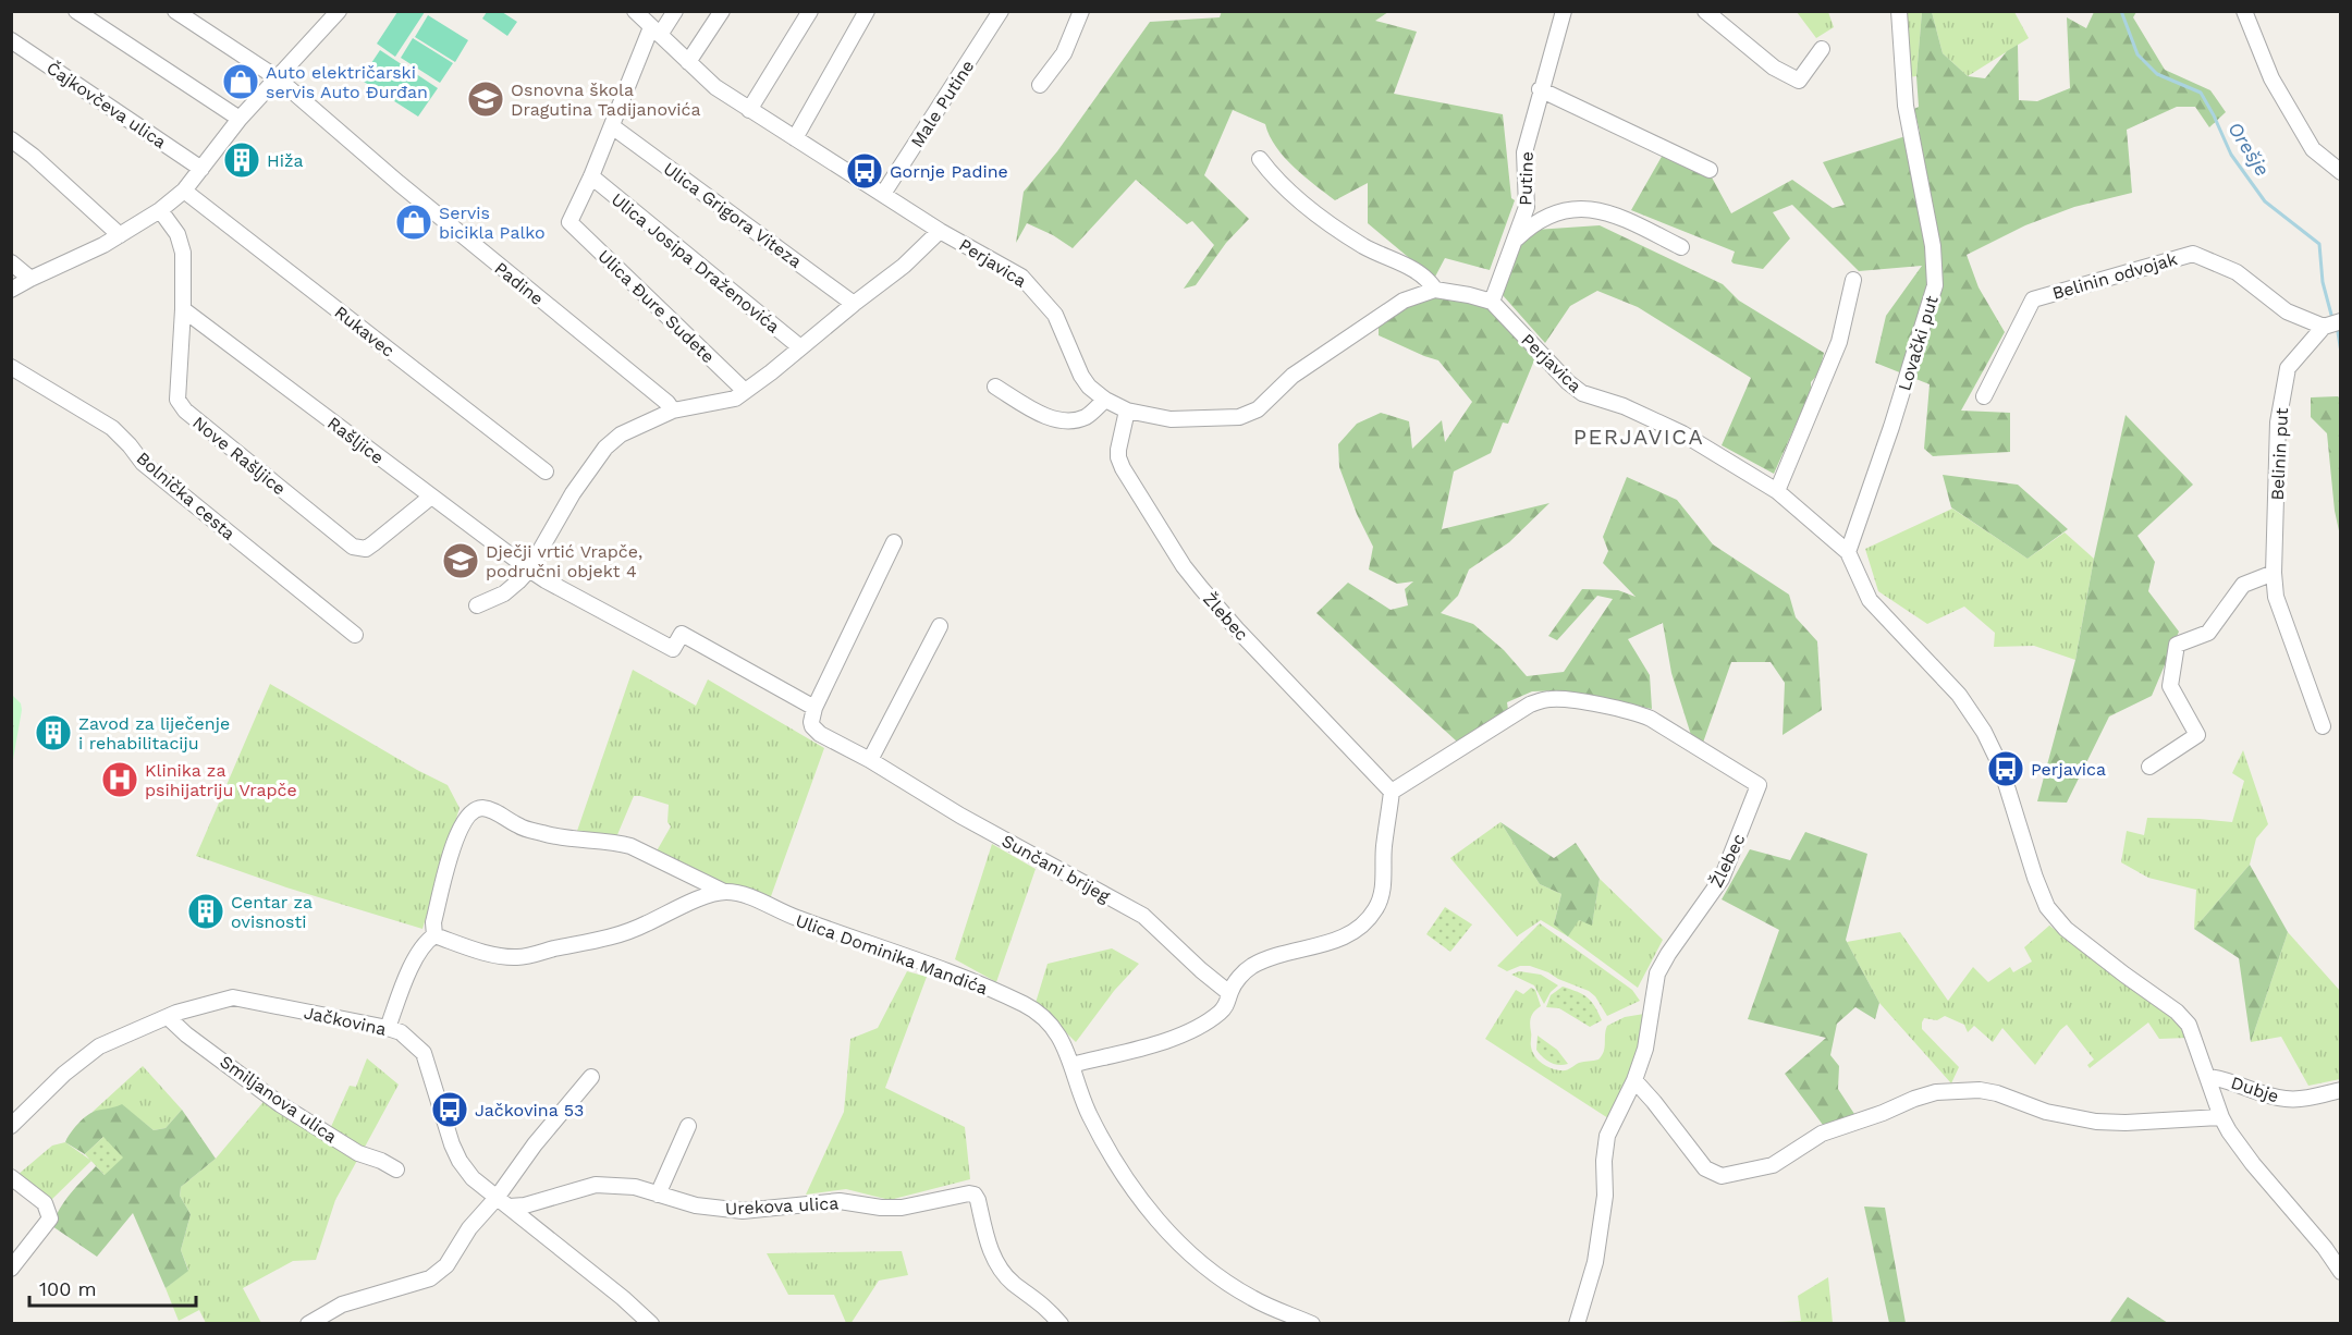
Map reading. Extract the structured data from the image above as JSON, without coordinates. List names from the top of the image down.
{
  "streets": {
    "street": [
      "Male Putine",
      "Čajkovčeva ulica",
      "Putine",
      "Ulica Grigora Viteza",
      "Ulica Josipa Draženovića",
      "Perjavica",
      "Belinin odvojak",
      "Padine",
      "Ulica Đure Sudete",
      "Rukavec",
      "Lovački put",
      "Rašljice",
      "Belinin put",
      "Nove Rašljice",
      "Bolnička cesta",
      "Žlebec",
      "Sunčani brijeg",
      "Ulica Dominika Mandića",
      "Jačkovina",
      "Dubje",
      "Smiljanova ulica",
      "Urekova ulica"
    ]
  },
  "crossings": [
    ["Male Putine", "Perjavica"],
    ["Putine", "Perjavica"],
    ["Ulica Josipa Draženovića", "Ulica Đure Sudete"],
    ["Perjavica", "Lovački put"],
    ["Perjavica", "Žlebec"],
    ["Perjavica", "Dubje"],
    ["Belinin odvojak", "Belinin put"],
    ["Rašljice", "Nove Rašljice"],
    ["Jačkovina", "Smiljanova ulica"],
    ["Jačkovina", "Urekova ulica"]
  ],
  "districts": ["PERJAVICA"],
  "water": ["Orešje"],
  "places": {
    "shop": ["Auto električarski servis Auto Đurđan", "Servis bicikla Palko"],
    "school or university": ["Osnovna škola Dragutina Tadijanovića", "Dječji vrtić Vrapče, područni objekt 4"],
    "building": ["Hiža", "Zavod za liječenje i rehabilitaciju", "Centar za ovisnosti"],
    "bus stop": ["Gornje Padine", "Perjavica", "Jačkovina 53"],
    "hospital": ["Klinika za psihijatriju Vrapče"]
  },
  "scale_bar": "100 m"
}
